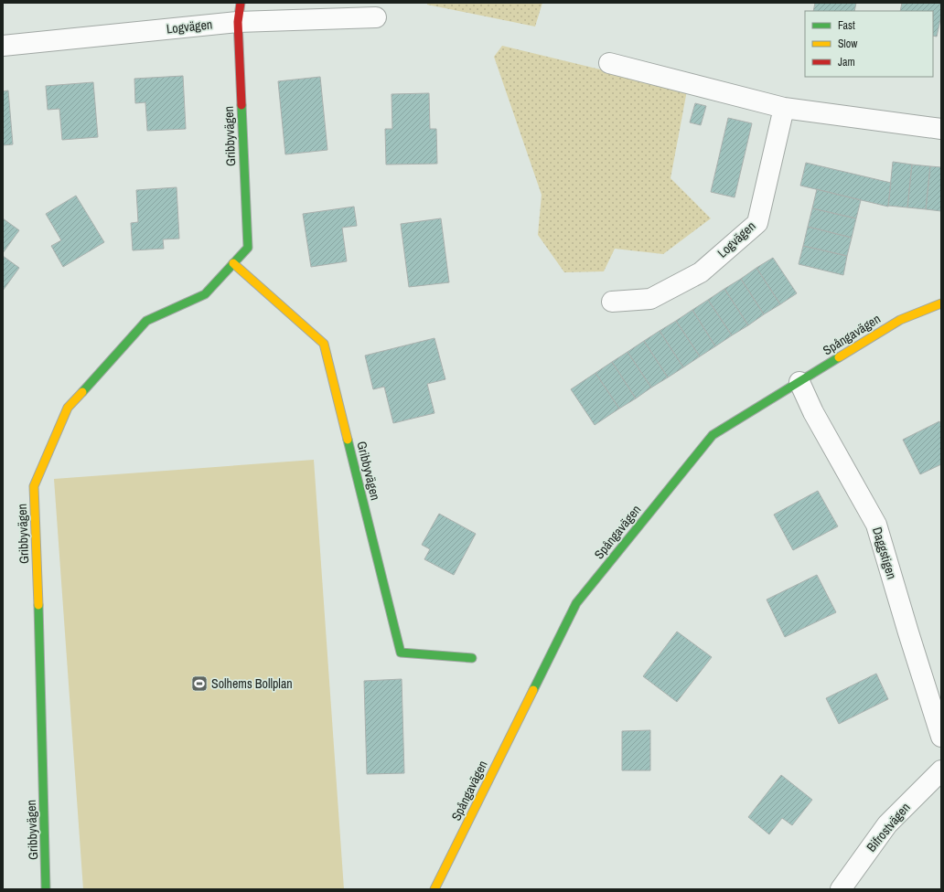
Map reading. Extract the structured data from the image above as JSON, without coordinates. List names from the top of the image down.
{
  "streets": {
    "street": [
      "Logvägen",
      "Gribbyvägen",
      "Spångavägen",
      "Daggstigen",
      "Bifrostvägen"
    ]
  },
  "crossings": [
    ["Logvägen", "Gribbyvägen"],
    ["Spångavägen", "Daggstigen"]
  ],
  "places": {
    "sports": ["Solhems Bollplan"]
  },
  "legend": ["Fast", "Slow", "Jam"]
}
